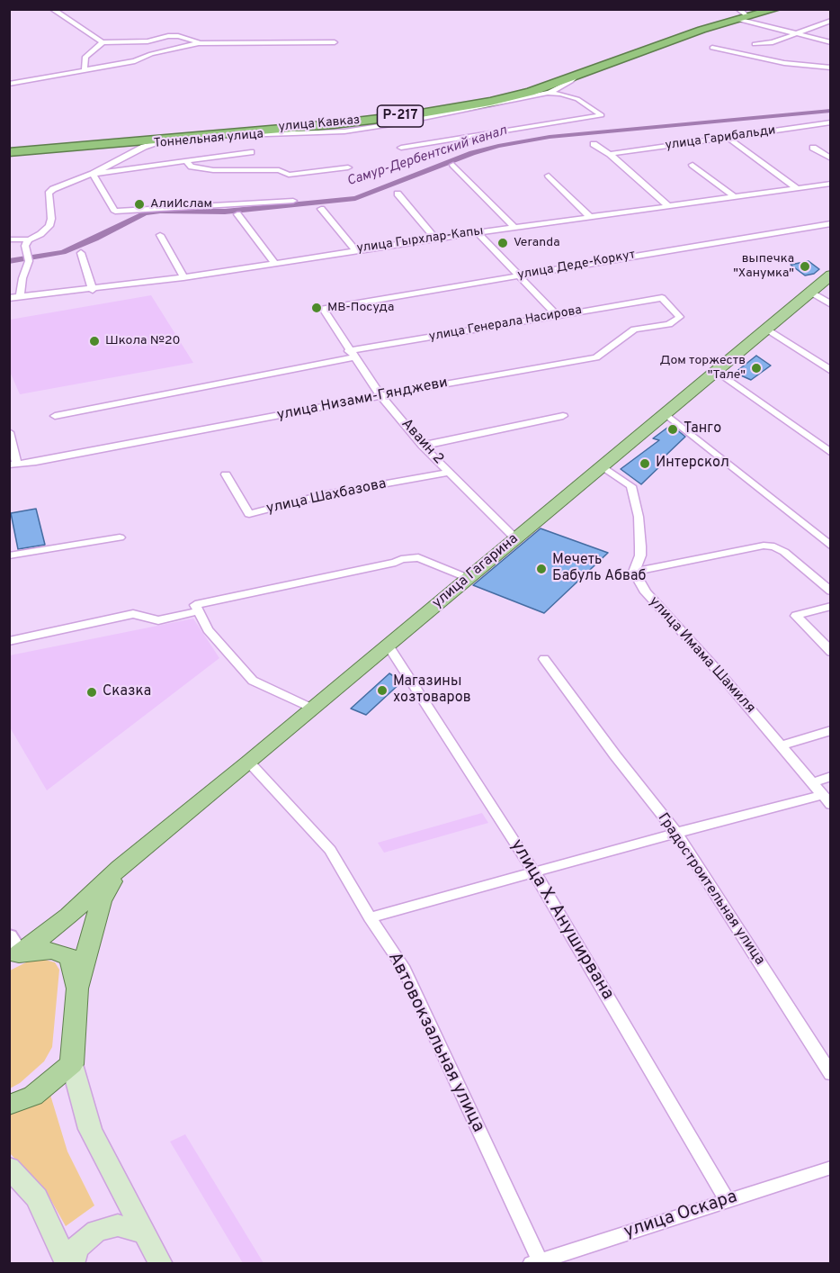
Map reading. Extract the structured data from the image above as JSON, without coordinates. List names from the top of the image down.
{
  "streets": {
    "highway": ["Р-217", "улица Кавказ"],
    "main road": ["улица Гагарина"],
    "street": [
      "улица Гарибальди",
      "Тоннельная улица",
      "улица Гырхлар-Капы",
      "улица Деде-Коркут",
      "улица Генерала Насирова",
      "улица Низами-Гянджеви",
      "Аваин 2",
      "улица Шахбазова",
      "улица Имама Шамиля",
      "Градостроительная улица",
      "улица Х. Ануширвана",
      "Автовокзальная улица",
      "улица Оскара"
    ]
  },
  "crossings": [
    ["улица Кавказ", "Тоннельная улица"],
    ["улица Деде-Коркут", "Аваин 2"],
    ["улица Генерала Насирова", "улица Низами-Гянджеви"],
    ["улица Генерала Насирова", "Аваин 2"],
    ["улица Низами-Гянджеви", "Аваин 2"],
    ["Аваин 2", "улица Шахбазова"],
    ["Аваин 2", "улица Гагарина"],
    ["улица Гагарина", "улица Х. Ануширвана"],
    ["улица Гагарина", "Автовокзальная улица"],
    ["улица Х. Ануширвана", "улица Оскара"],
    ["Автовокзальная улица", "улица Оскара"]
  ],
  "water": ["Самур-Дербентский канал"],
  "places": [
    "АлиИслам",
    "Veranda",
    "выпечка \"Ханумка\"",
    "МВ-Посуда",
    "Школа №20",
    "Дом торжеств \"Тале\"",
    "Танго",
    "Интерскол",
    "Мечеть Бабуль Абваб",
    "Магазины хозтоваров",
    "Сказка"
  ]
}
